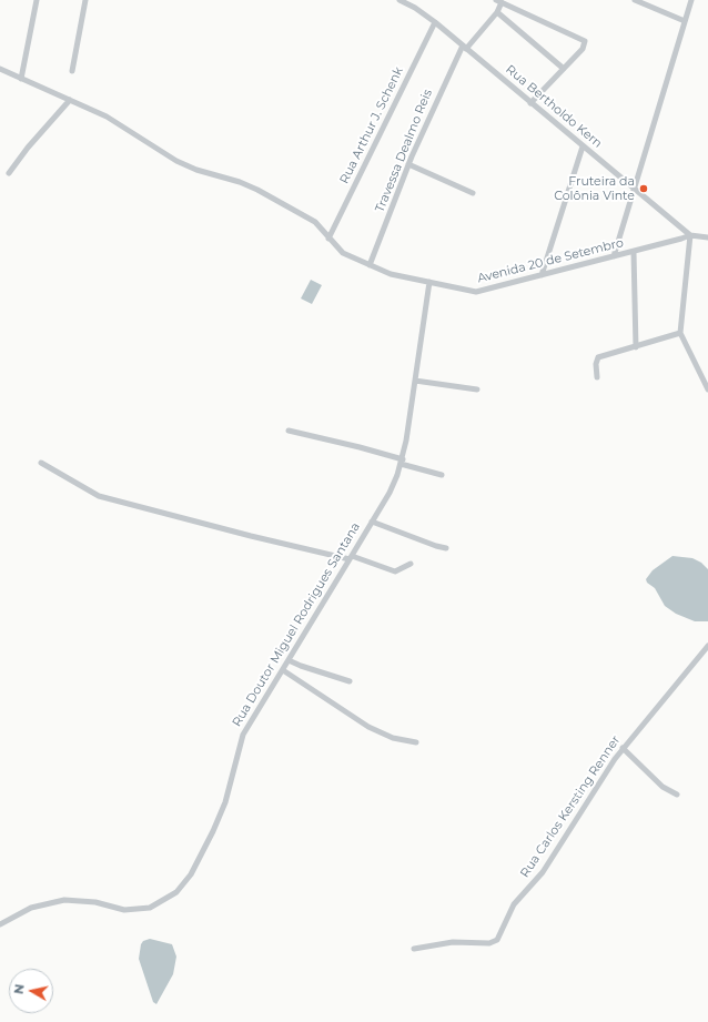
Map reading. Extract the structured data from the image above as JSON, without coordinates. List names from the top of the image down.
{
  "streets": {
    "street": [
      "Rua Bertholdo Kern",
      "Rua Arthur J. Schenk",
      "Travessa Dealmo Reis",
      "Avenida 20 de Setembro",
      "Rua Doutor Miguel Rodrigues Santana",
      "Rua Carlos Kersting Renner"
    ]
  },
  "crossings": [
    ["Rua Bertholdo Kern", "Rua Arthur J. Schenk"],
    ["Rua Bertholdo Kern", "Travessa Dealmo Reis"],
    ["Rua Bertholdo Kern", "Avenida 20 de Setembro"],
    ["Rua Arthur J. Schenk", "Avenida 20 de Setembro"],
    ["Travessa Dealmo Reis", "Avenida 20 de Setembro"],
    ["Avenida 20 de Setembro", "Rua Doutor Miguel Rodrigues Santana"]
  ],
  "places": ["Fruteira da Colônia Vinte"],
  "north": "left"
}
